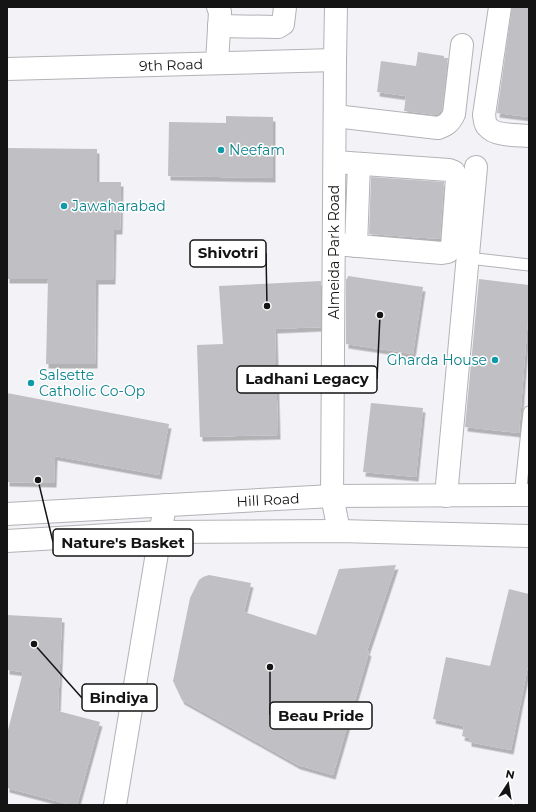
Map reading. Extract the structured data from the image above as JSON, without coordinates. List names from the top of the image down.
{
  "streets": {
    "street": ["9th Road", "Almeida Park Road", "Hill Road"]
  },
  "crossings": [
    ["9th Road", "Almeida Park Road"],
    ["Almeida Park Road", "Hill Road"]
  ],
  "places": [
    "Neefam",
    "Jawaharabad",
    "Shivotri",
    "Ladhani Legacy",
    "Gharda House",
    "Salsette Catholic Co-Op",
    "Nature's Basket",
    "Bindiya",
    "Beau Pride"
  ],
  "north": "top"
}
